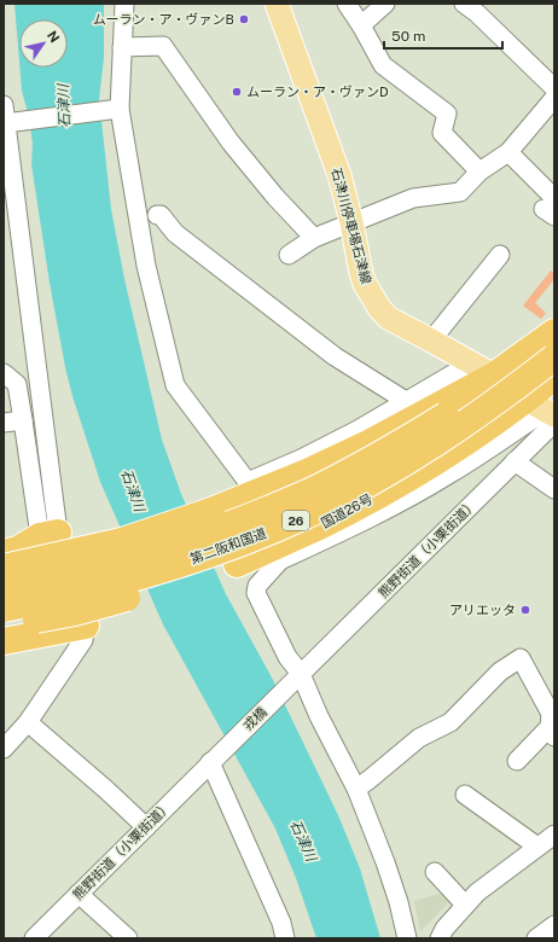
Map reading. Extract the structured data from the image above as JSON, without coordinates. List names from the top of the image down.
{
  "streets": {
    "highway": ["国道26号", "26", "第二阪和国道"],
    "main road": ["石津川停車場石津線"],
    "street": ["熊野街道（小栗街道）", "戎橋"]
  },
  "crossings": [
    ["石津川停車場石津線", "国道26号"],
    ["石津川停車場石津線", "熊野街道（小栗街道）"],
    ["国道26号", "第二阪和国道"],
    ["国道26号", "熊野街道（小栗街道）"],
    ["熊野街道（小栗街道）", "戎橋"]
  ],
  "water": ["石津川"],
  "places": ["ムーラン・ア・ヴァンB", "ムーラン・ア・ヴァンD", "アリエッタ"],
  "scale_bar": "50 m",
  "north": "top right"
}
